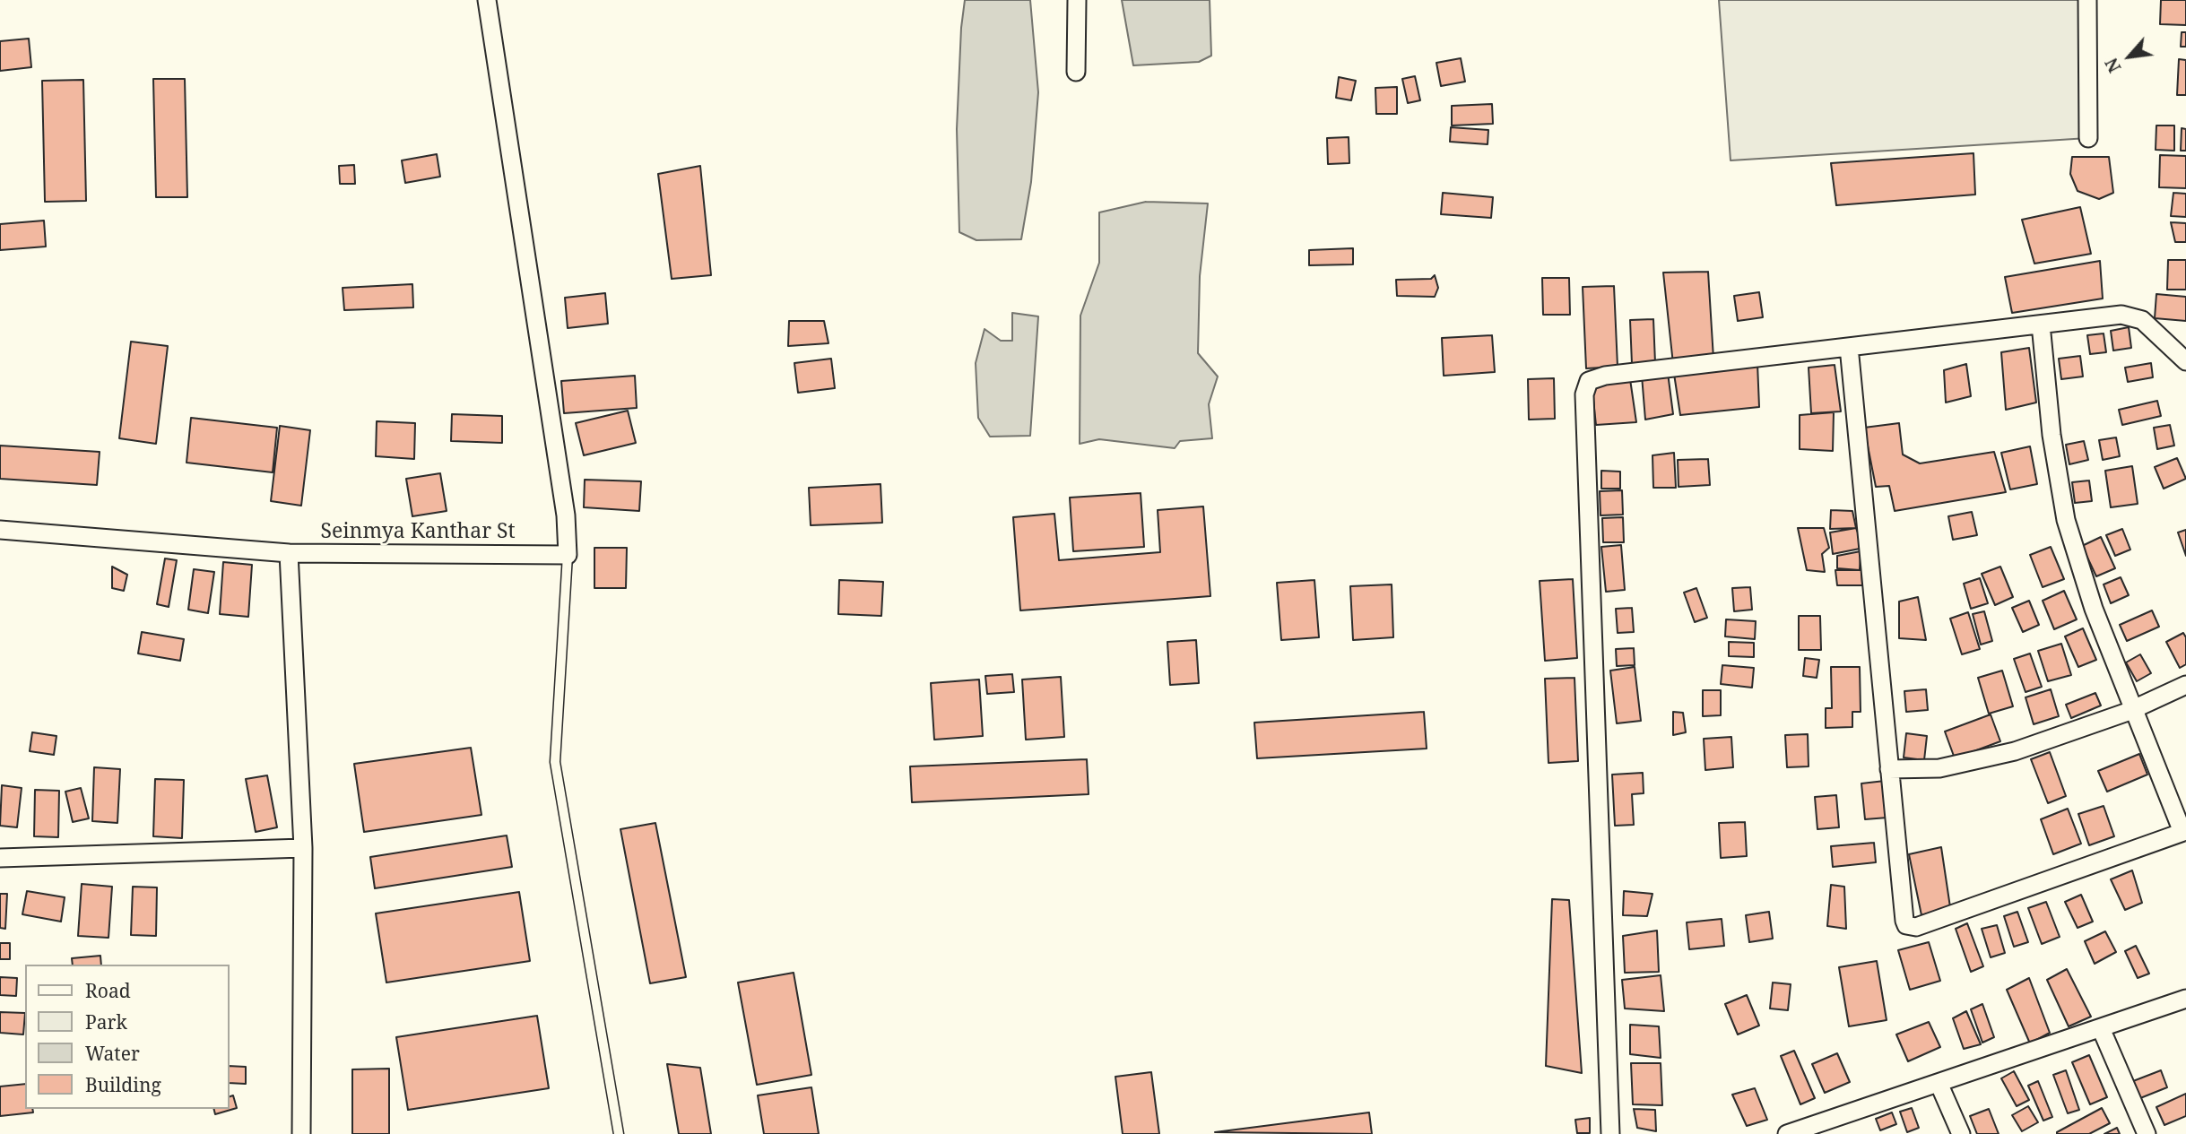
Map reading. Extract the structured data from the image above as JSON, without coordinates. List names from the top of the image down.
{
  "streets": {
    "street": ["Seinmya Kanthar St"]
  },
  "legend": [
    "Road",
    "Park",
    "Water",
    "Building"
  ],
  "north": "bottom left"
}
